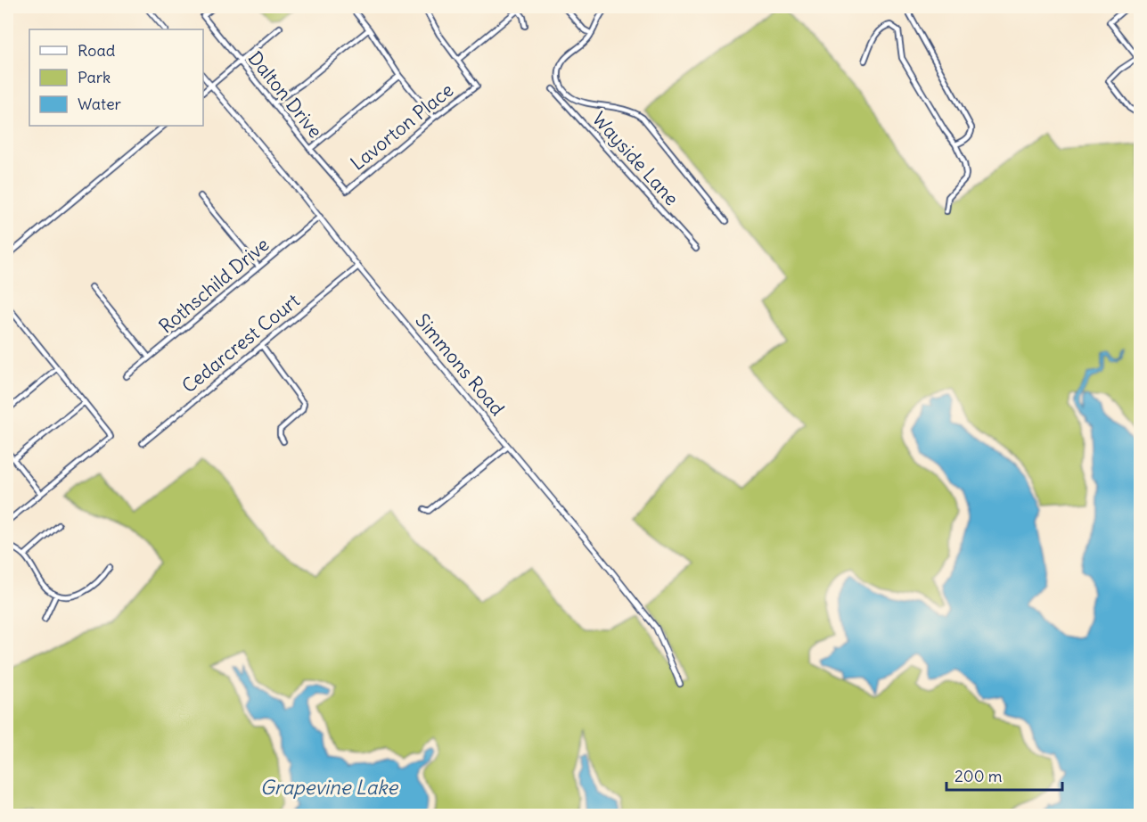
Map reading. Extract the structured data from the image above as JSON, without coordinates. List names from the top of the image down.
{
  "streets": {
    "street": [
      "Dalton Drive",
      "Lavorton Place",
      "Wayside Lane",
      "Rothschild Drive",
      "Cedarcrest Court",
      "Simmons Road"
    ]
  },
  "crossings": [
    ["Dalton Drive", "Lavorton Place"],
    ["Rothschild Drive", "Simmons Road"],
    ["Cedarcrest Court", "Simmons Road"]
  ],
  "water": ["Grapevine Lake"],
  "legend": ["Road", "Park", "Water"],
  "scale_bar": "200 m"
}
